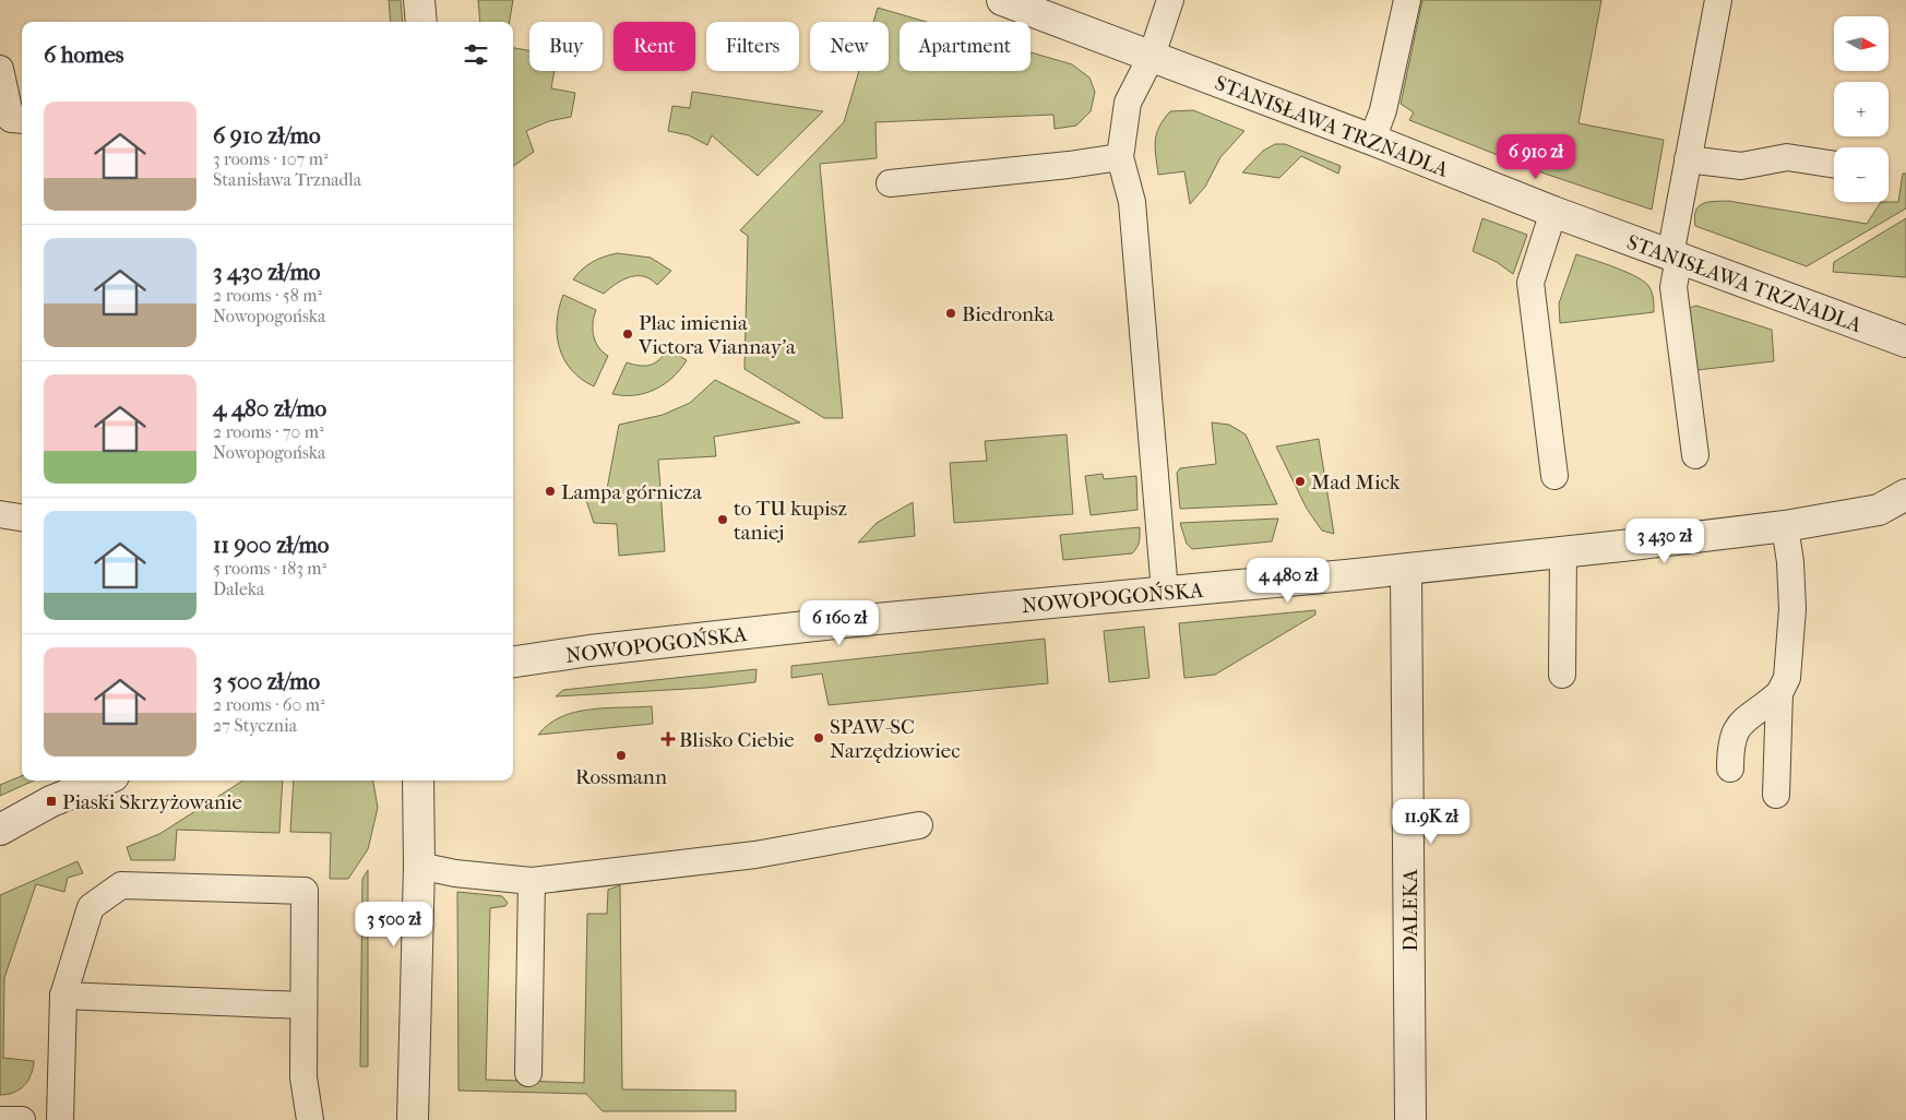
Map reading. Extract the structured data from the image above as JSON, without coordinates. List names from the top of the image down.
{
  "streets": {
    "street": ["STANISŁAWA TRZNADLA", "NOWOPOGOŃSKA", "DALEKA"]
  },
  "crossings": [
    ["NOWOPOGOŃSKA", "DALEKA"]
  ],
  "places": {
    "other": [
      "Biedronka",
      "Plac imienia Victora Viannay'a",
      "Mad Mick",
      "Lampa górnicza",
      "to TU kupisz taniej",
      "SPAW-SC Narzędziowiec",
      "Rossmann"
    ],
    "health": ["Blisko Ciebie"],
    "transit": ["Piaski Skrzyżowanie"]
  },
  "north": "right",
  "page": {
    "map_buttons": ["+", "−"],
    "chip": [
      "Buy",
      "Rent",
      "Filters",
      "New",
      "Apartment"
    ],
    "heading": "6 homes",
    "list": [
      {
        "name": "6 910 zł/mo",
        "note": "3 rooms · 107 m² · Stanisława Trznadla"
      },
      {
        "name": "3 430 zł/mo",
        "note": "2 rooms · 58 m² · Nowopogońska"
      },
      {
        "name": "4 480 zł/mo",
        "note": "2 rooms · 70 m² · Nowopogońska"
      },
      {
        "name": "11 900 zł/mo",
        "note": "5 rooms · 183 m² · Daleka"
      },
      {
        "name": "3 500 zł/mo",
        "note": "2 rooms · 60 m² · 27 Stycznia"
      }
    ],
    "price": [
      "6 910 zł",
      "3 430 zł",
      "4 480 zł",
      "6 160 zł",
      "11.9K zł",
      "3 500 zł"
    ]
  }
}
